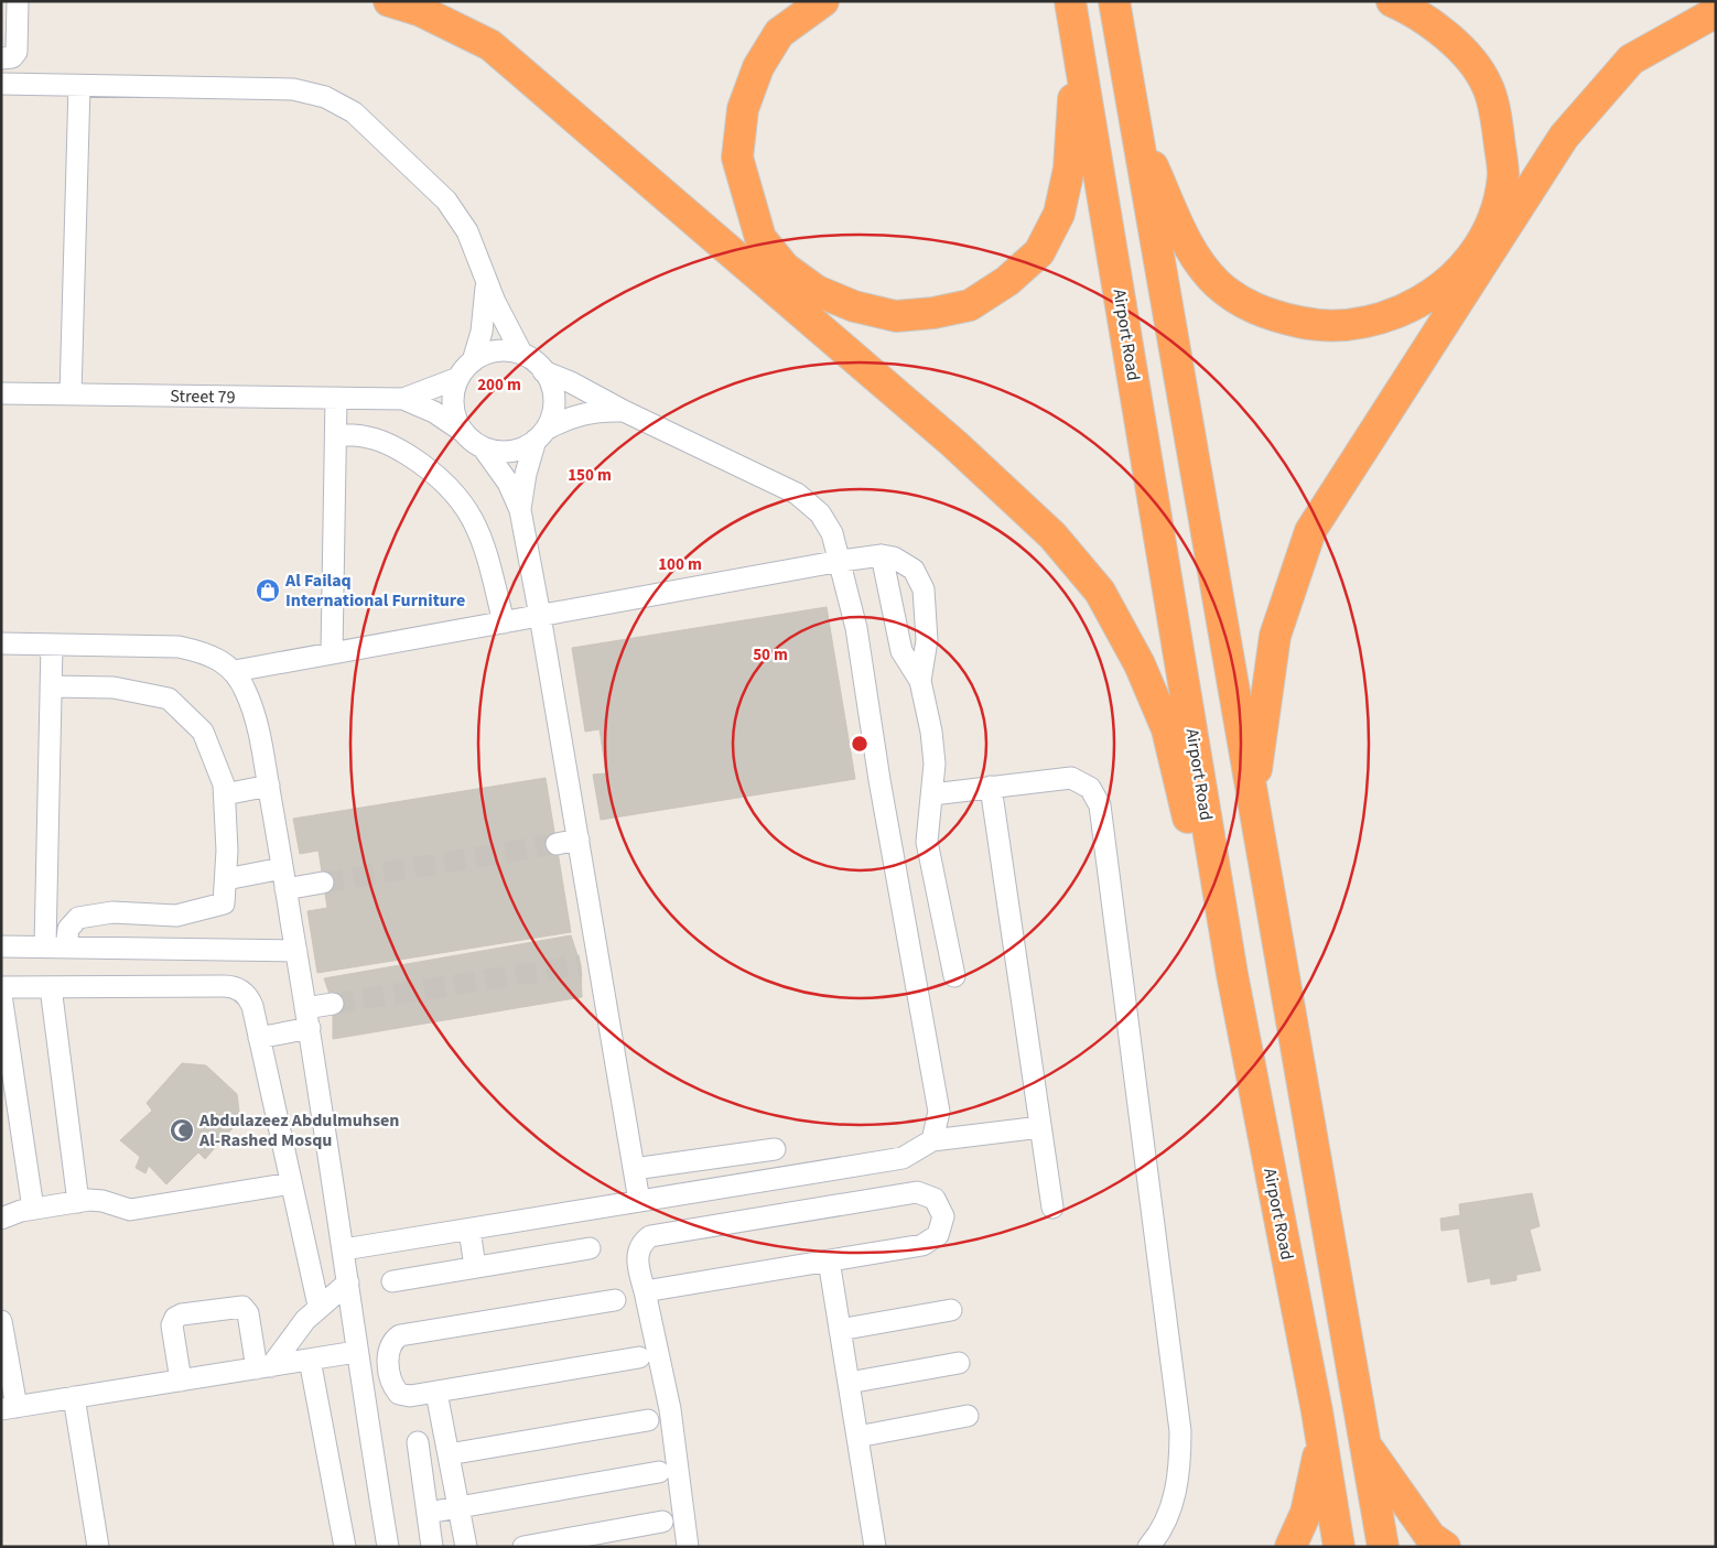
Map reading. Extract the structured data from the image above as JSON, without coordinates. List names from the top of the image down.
{
  "streets": {
    "highway": ["Airport Road"],
    "street": ["Street 79"]
  },
  "places": {
    "shop": ["Al Failaq International Furniture"],
    "mosque": ["Abdulazeez Abdulmuhsen Al-Rashed Mosqu"]
  },
  "rings": [
    "200 m",
    "150 m",
    "100 m",
    "50 m"
  ]
}
